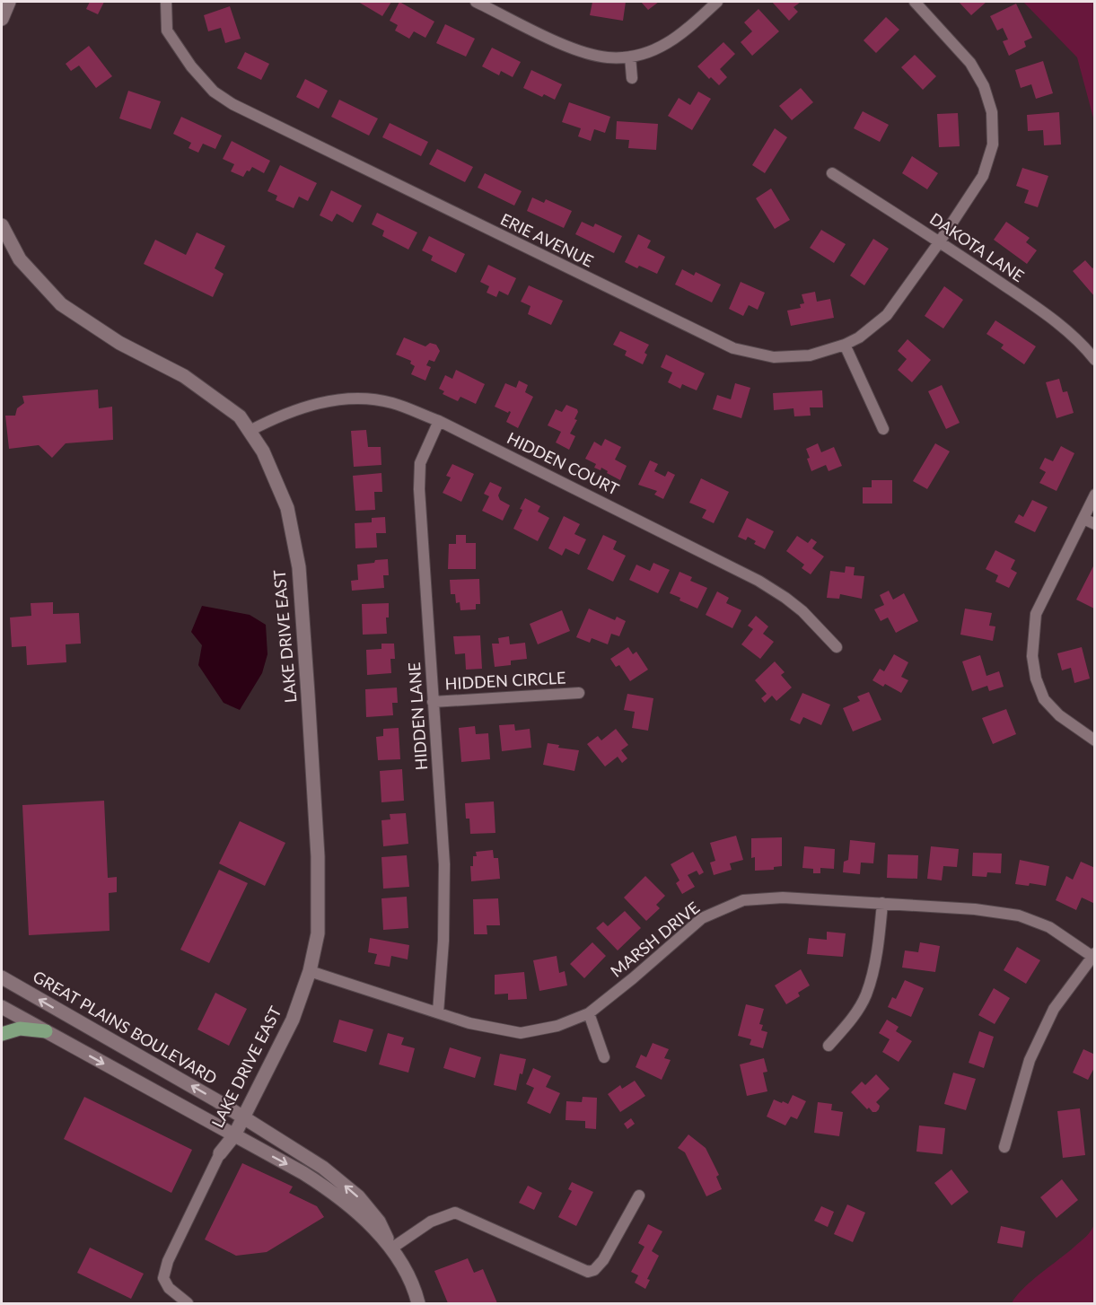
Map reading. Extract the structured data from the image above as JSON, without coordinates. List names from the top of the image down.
{
  "streets": {
    "street": [
      "ERIE AVENUE",
      "DAKOTA LANE",
      "HIDDEN COURT",
      "LAKE DRIVE EAST",
      "HIDDEN CIRCLE",
      "HIDDEN LANE",
      "MARSH DRIVE",
      "GREAT PLAINS BOULEVARD"
    ]
  },
  "crossings": [
    ["ERIE AVENUE", "DAKOTA LANE"],
    ["HIDDEN COURT", "LAKE DRIVE EAST"],
    ["HIDDEN COURT", "HIDDEN LANE"],
    ["LAKE DRIVE EAST", "MARSH DRIVE"],
    ["LAKE DRIVE EAST", "GREAT PLAINS BOULEVARD"],
    ["HIDDEN CIRCLE", "HIDDEN LANE"],
    ["HIDDEN LANE", "MARSH DRIVE"]
  ]
}
